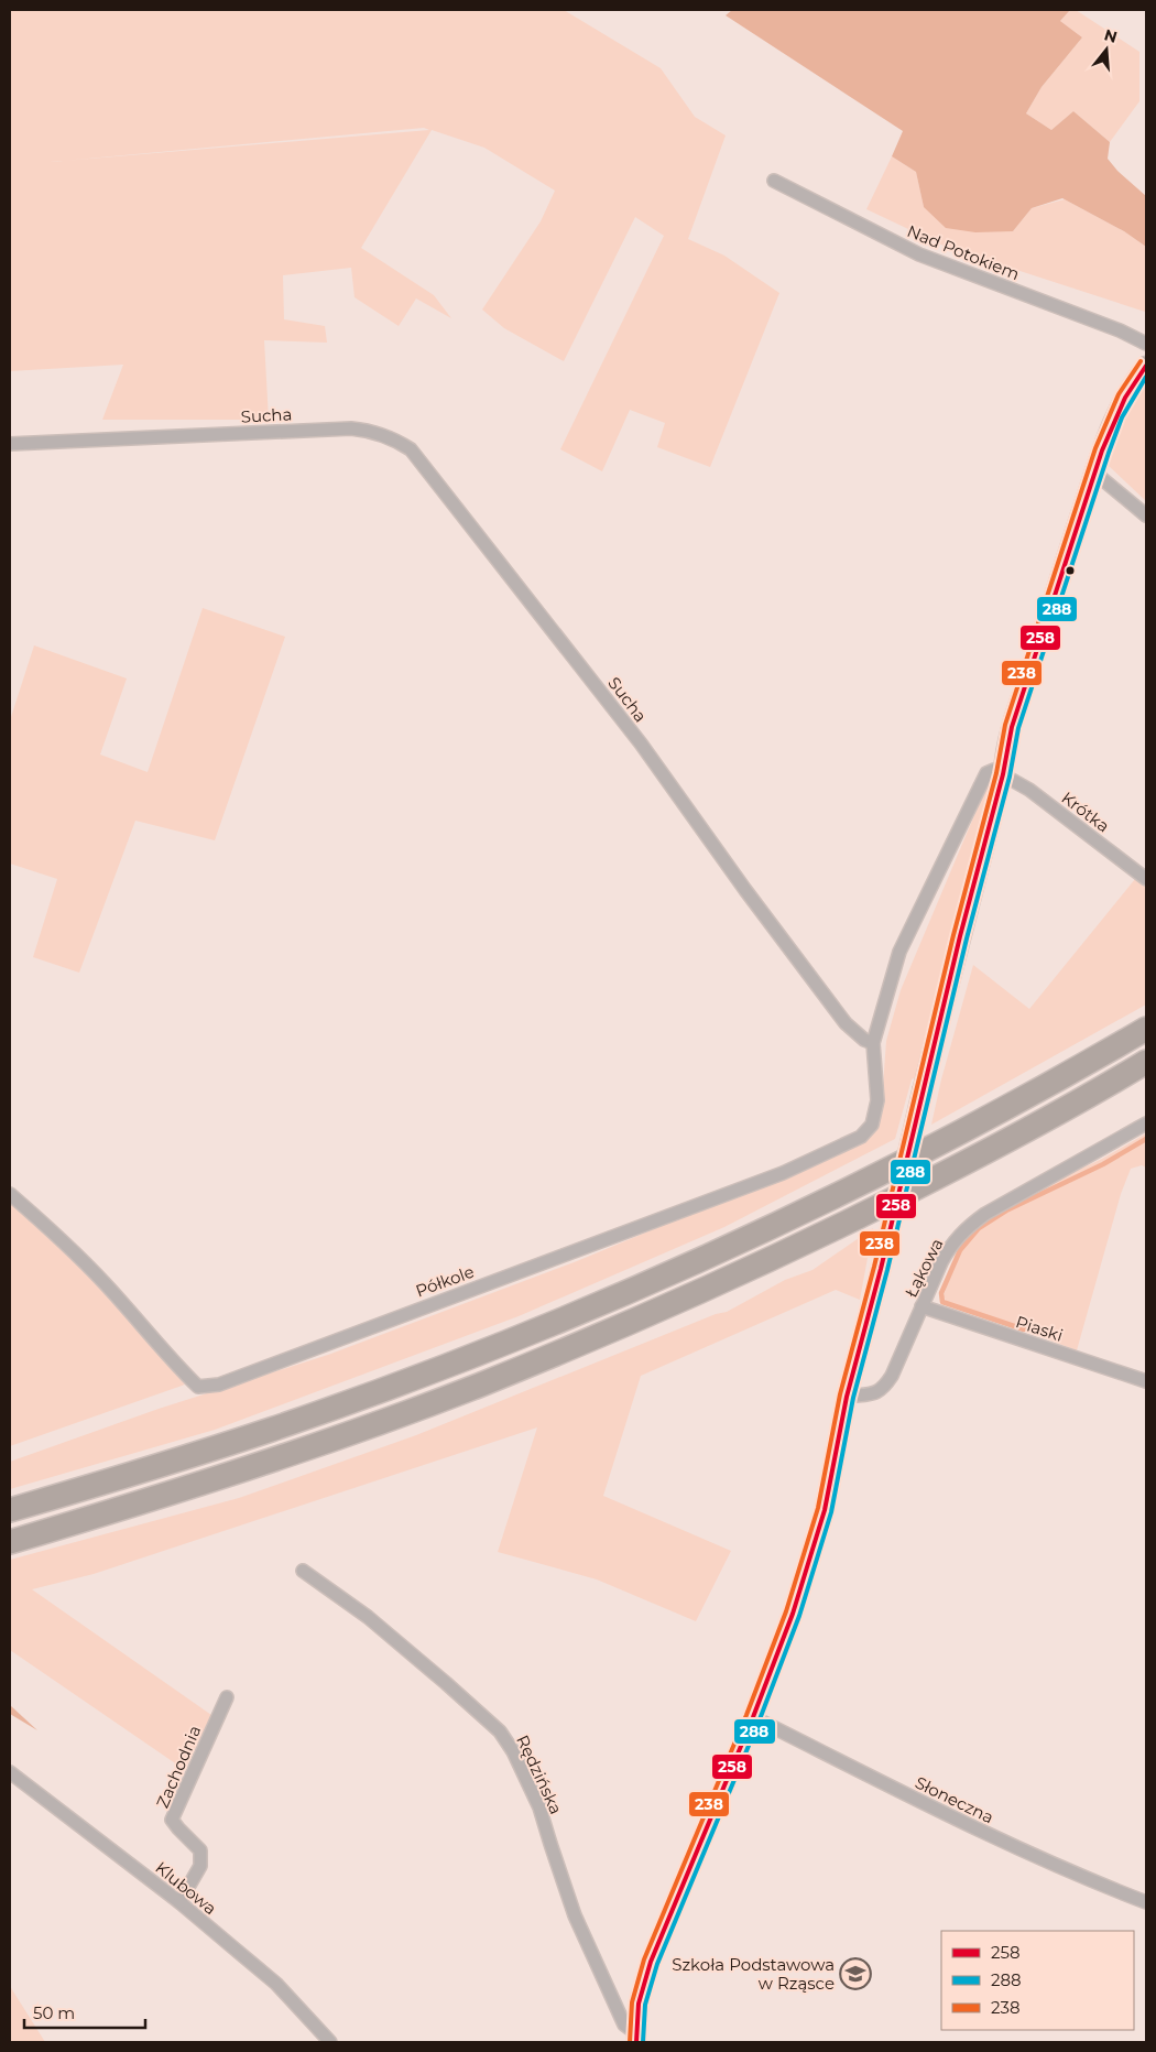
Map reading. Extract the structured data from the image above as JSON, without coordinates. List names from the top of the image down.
{
  "streets": {
    "street": [
      "Nad Potokiem",
      "Sucha",
      "Krótka",
      "Łąkowa",
      "Półkole",
      "Piaski",
      "Zachodnia",
      "Rędzińska",
      "Słoneczna",
      "Klubowa"
    ]
  },
  "crossings": [
    ["Sucha", "Półkole"],
    ["Łąkowa", "Piaski"],
    ["Zachodnia", "Klubowa"]
  ],
  "places": {
    "school or university": ["Szkoła Podstawowa w Rząsce"]
  },
  "lines": ["transit line 238", "transit line 258", "transit line 288"],
  "legend": ["258", "288", "238"],
  "scale_bar": "50 m",
  "north": "top"
}
